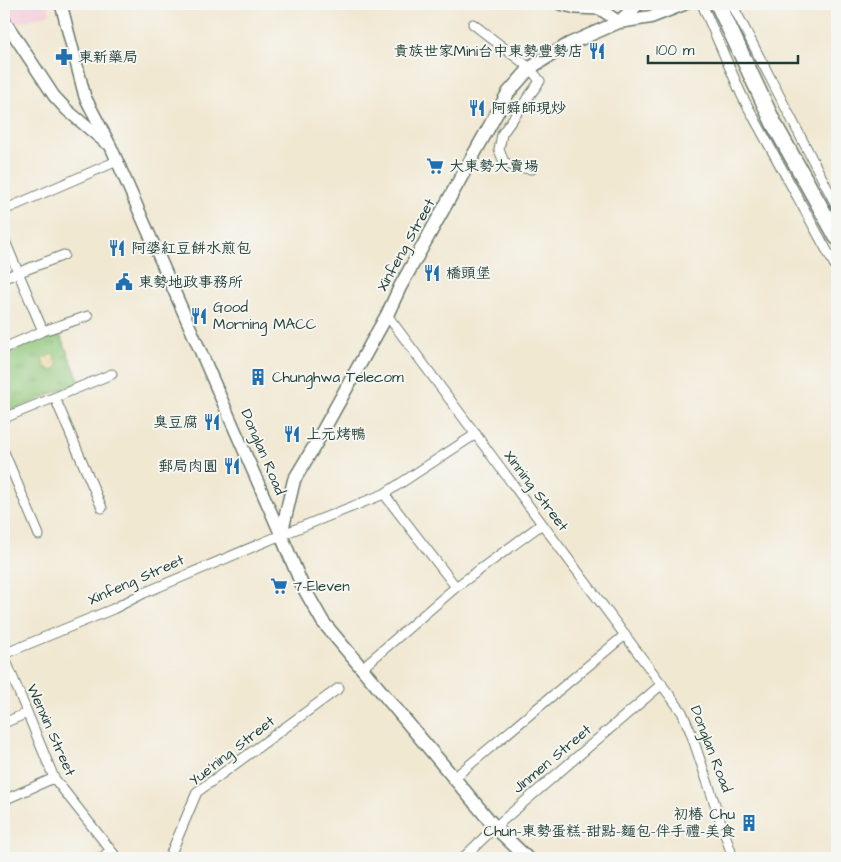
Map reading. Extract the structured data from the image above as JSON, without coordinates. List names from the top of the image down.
{
  "streets": {
    "main road": ["Xinfeng Street", "Donglan Road"],
    "street": [
      "Xinning Street",
      "Wenxin Street",
      "Yue'ning Street",
      "Jinmen Street"
    ]
  },
  "crossings": [
    ["Xinfeng Street", "Donglan Road"],
    ["Xinfeng Street", "Xinning Street"],
    ["Xinfeng Street", "Wenxin Street"],
    ["Donglan Road", "Xinning Street"],
    ["Donglan Road", "Jinmen Street"],
    ["Xinning Street", "Jinmen Street"]
  ],
  "places": {
    "restaurant": [
      "貴族世家Mini台中東勢豐勢店",
      "阿舜師現炒",
      "阿婆紅豆餅水煎包",
      "橋頭堡",
      "Good Morning MACC",
      "臭豆腐",
      "上元烤鴨",
      "郵局肉圓"
    ],
    "pharmacy": ["東新藥局"],
    "supermarket": ["大東勢大賣場", "7-Eleven"],
    "public building": ["東勢地政事務所"],
    "building": ["Chunghwa Telecom", "初椿 Chu Chun-東勢蛋糕-甜點-麵包-伴手禮-美食"]
  },
  "scale_bar": "100 m"
}
